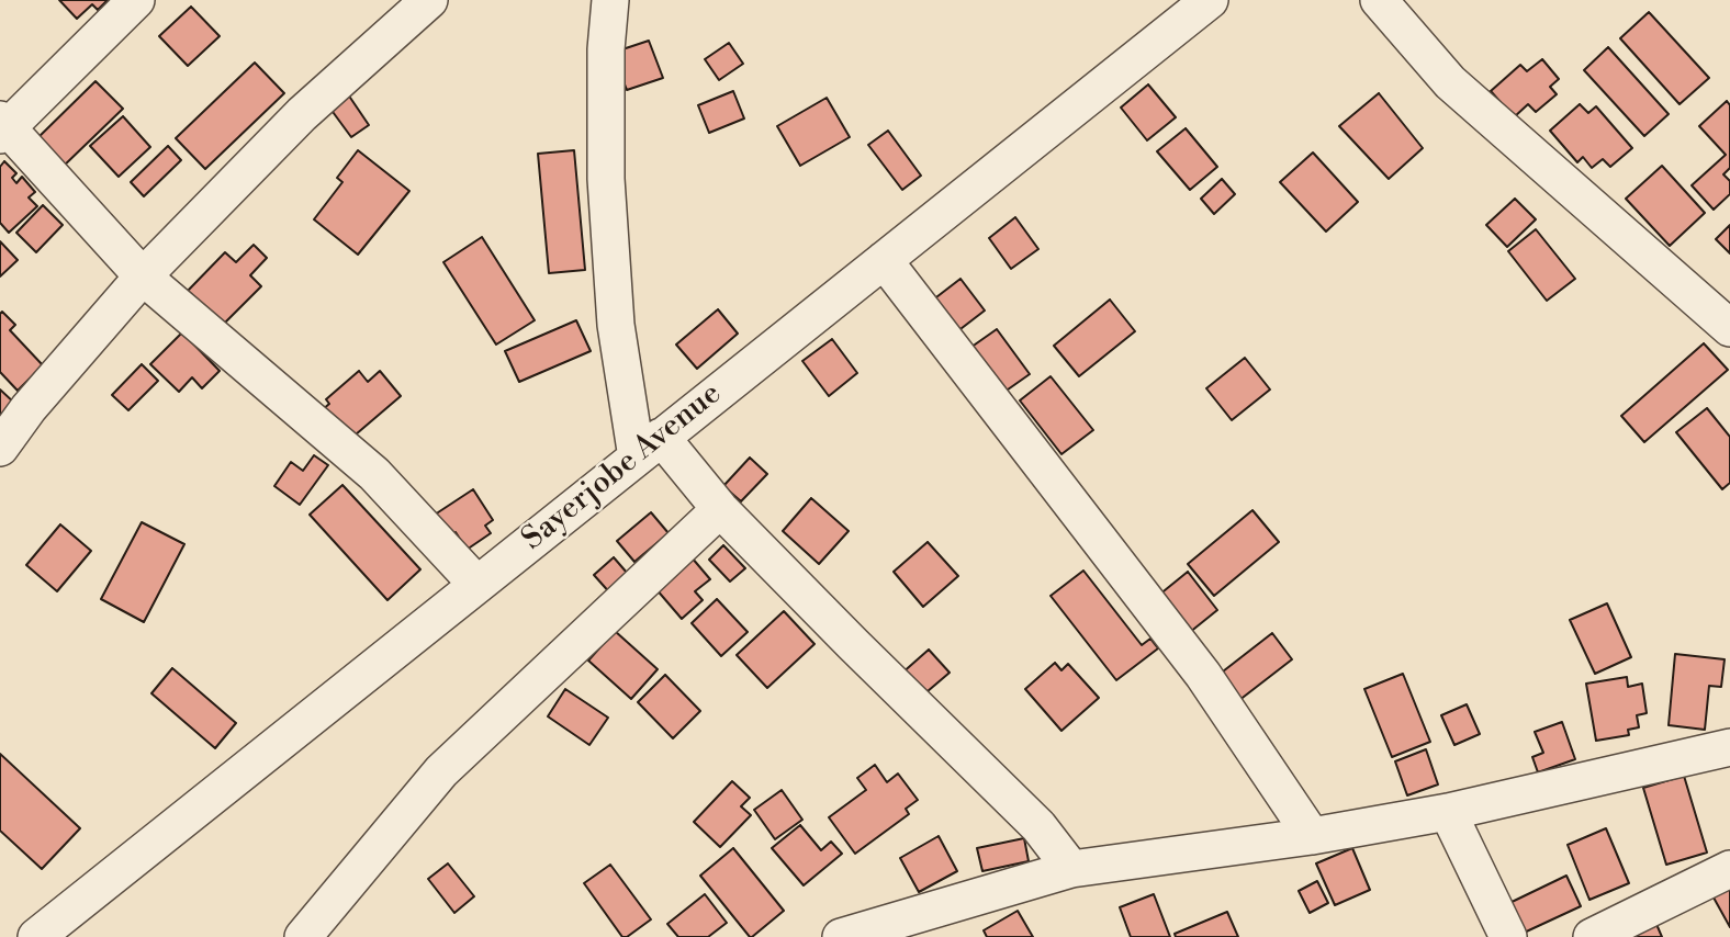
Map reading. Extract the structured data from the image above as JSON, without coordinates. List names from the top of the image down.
{
  "streets": {
    "street": ["Sayerjobe Avenue"]
  }
}
